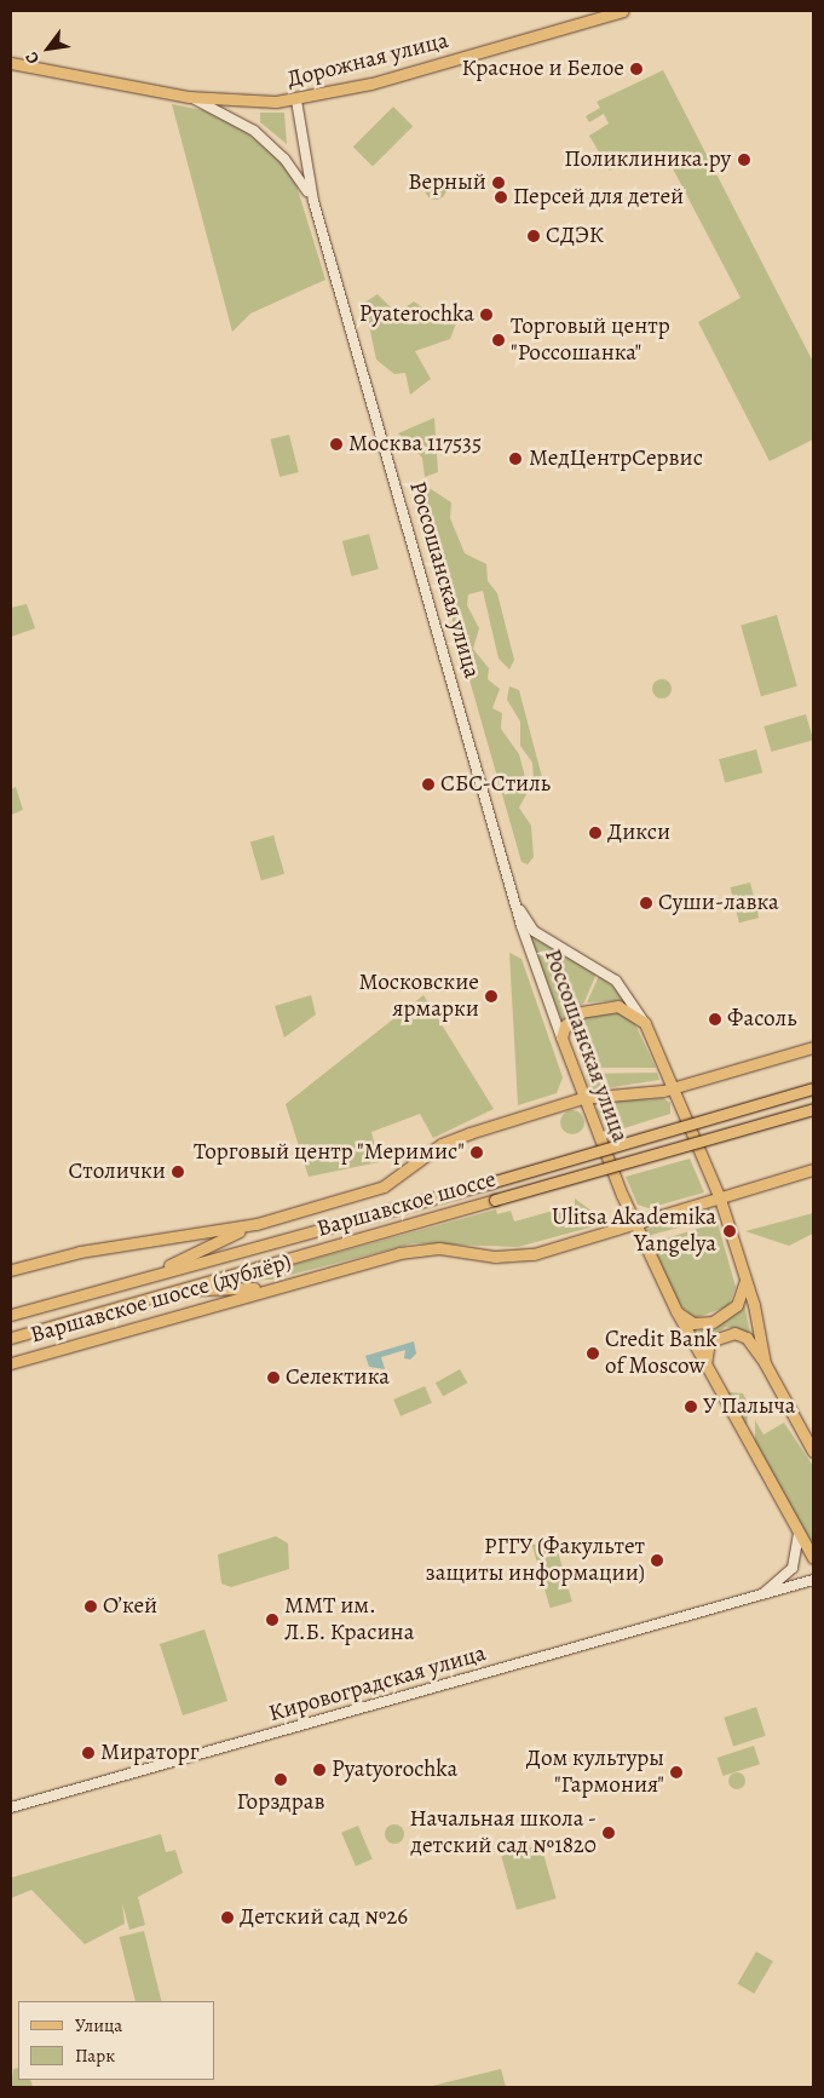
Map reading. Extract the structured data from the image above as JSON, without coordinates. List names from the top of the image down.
{
  "streets": {
    "main road": [
      "Дорожная улица",
      "Россошанская улица",
      "Варшавское шоссе",
      "Варшавское шоссе (дублёр)"
    ],
    "street": ["Кировоградская улица"]
  },
  "crossings": [
    ["Дорожная улица", "Россошанская улица"],
    ["Россошанская улица", "Варшавское шоссе (дублёр)"],
    ["Россошанская улица", "Кировоградская улица"]
  ],
  "places": [
    "Красное и Белое",
    "Поликлиника.ру",
    "Верный",
    "Персей для детей",
    "СДЭК",
    "Pyaterochka",
    "Торговый центр \"Россошанка\"",
    "Москва 117535",
    "МедЦентрСервис",
    "СБС-Стиль",
    "Дикси",
    "Суши-лавка",
    "Московские ярмарки",
    "Фасоль",
    "Торговый центр \"Меримис\"",
    "Столички",
    "Ulitsa Akademika Yangelya",
    "Credit Bank of Moscow",
    "Селектика",
    "У Палыча",
    "РГГУ (Факультет защиты информации)",
    "О’кей",
    "ММТ им. Л.Б. Красина",
    "Мираторг",
    "Pyatyorochka",
    "Дом культуры \"Гармония\"",
    "Горздрав",
    "Начальная школа - детский сад №1820",
    "Детский сад №26"
  ],
  "legend": ["Улица", "Парк"],
  "north": "bottom left"
}
